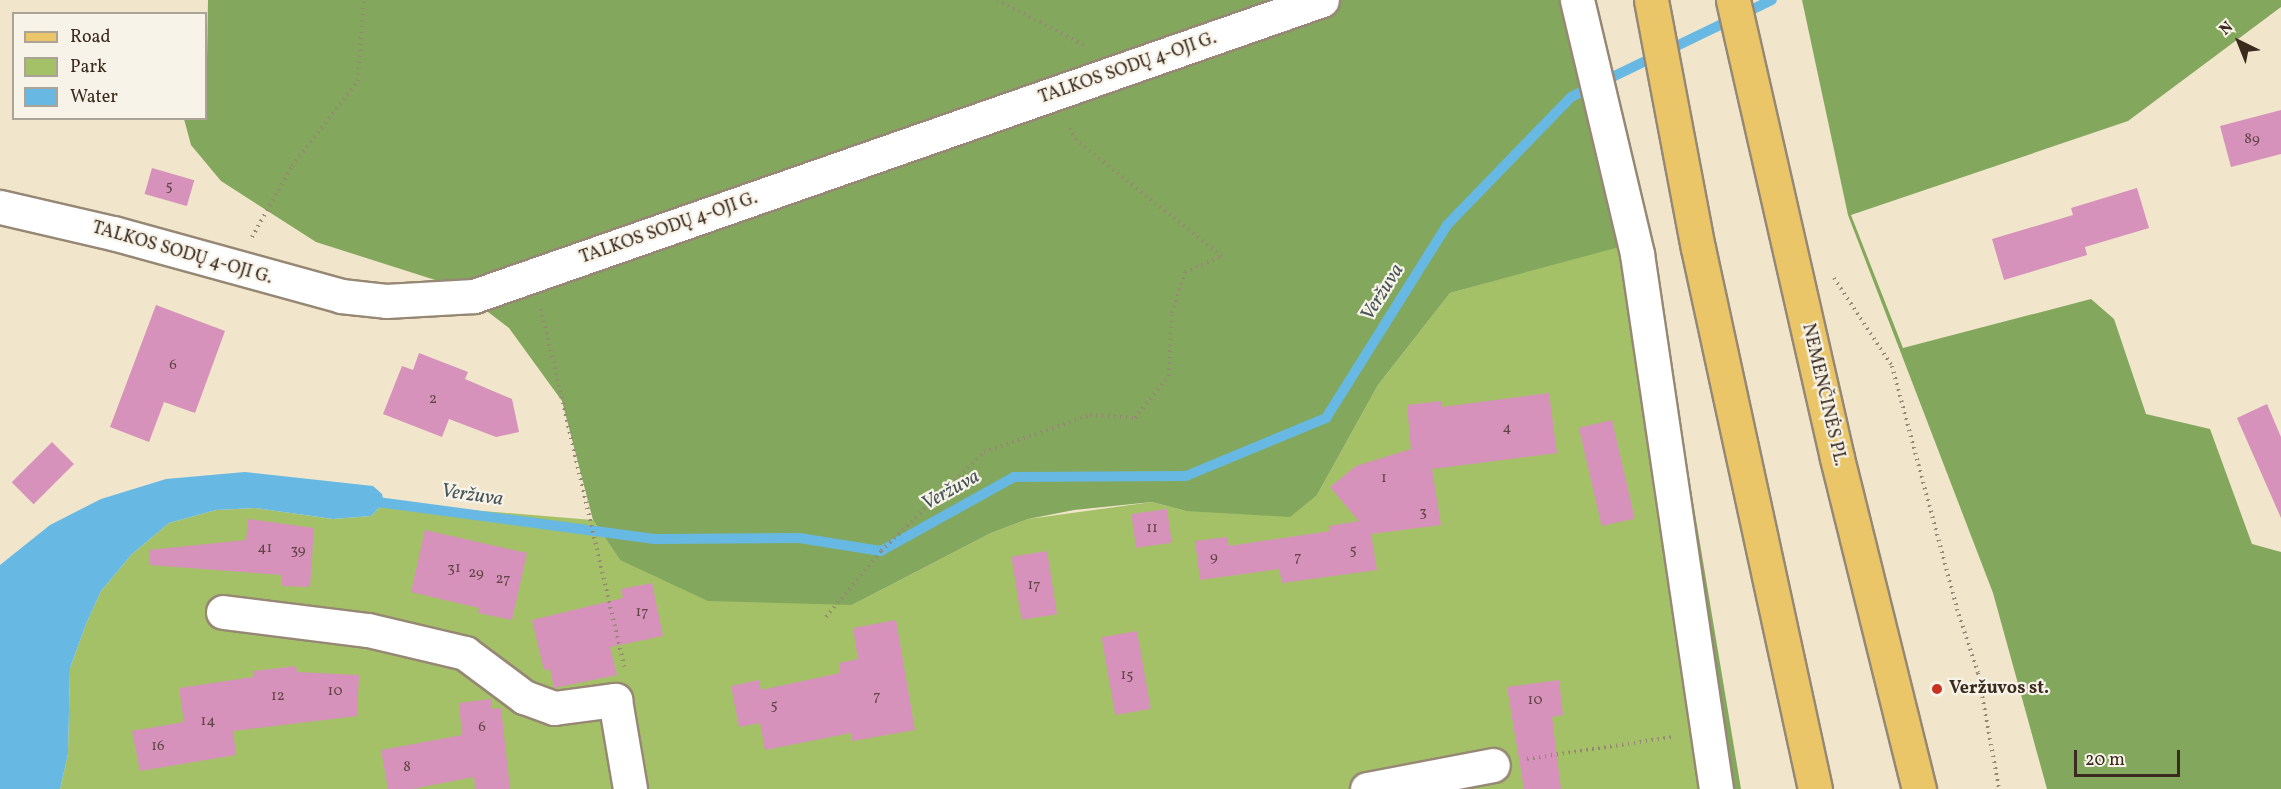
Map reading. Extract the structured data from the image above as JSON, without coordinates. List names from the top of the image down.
{
  "streets": {
    "main road": ["NEMENČINĖS PL."],
    "street": ["TALKOS SODŲ 4-OJI G."]
  },
  "water": ["Veržuva"],
  "places": ["Veržuvos st."],
  "house_numbers": [
    "89",
    "5",
    "6",
    "2",
    "4",
    "1",
    "3",
    "11",
    "41",
    "39",
    "5",
    "9",
    "7",
    "31",
    "29",
    "27",
    "17",
    "17",
    "15",
    "10",
    "12",
    "7",
    "10",
    "5",
    "14",
    "6",
    "16",
    "8"
  ],
  "legend": ["Road", "Park", "Water"],
  "scale_bar": "20 m",
  "north": "top left"
}
